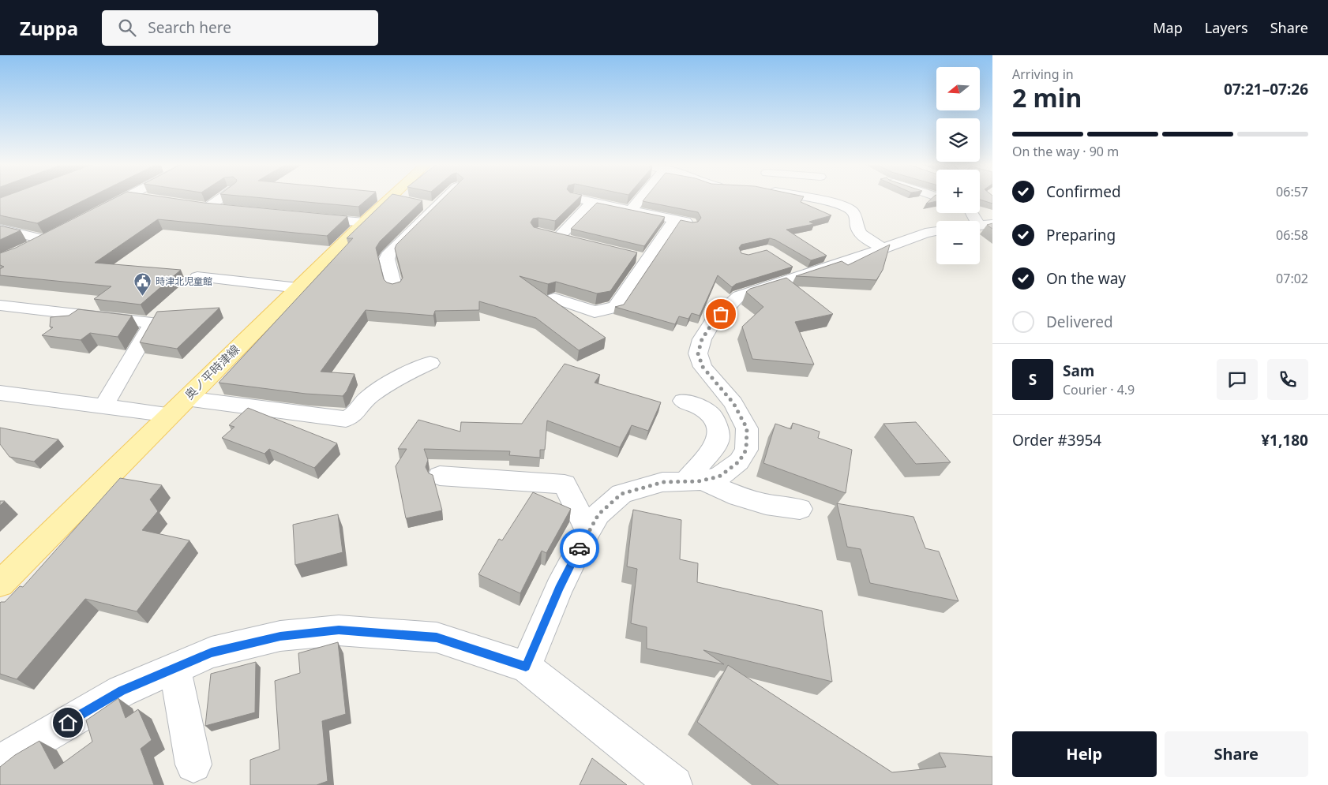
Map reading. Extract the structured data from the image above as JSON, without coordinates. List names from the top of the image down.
{
  "streets": {
    "main road": ["奥ノ平時津線"]
  },
  "places": {
    "public building": ["時津北児童館"]
  },
  "north": "left",
  "page": {
    "header": "Zuppa",
    "search": "Search here",
    "nav": ["Map", "Layers", "Share"],
    "heading": ["2 min", "Arriving in", "07:21–07:26"],
    "panel": [
      "Sam",
      "Courier · 4.9",
      "Order #3954",
      "¥1,180"
    ],
    "map_buttons": ["+", "−"],
    "bar": "On the way · 90 m",
    "list": [
      ["Confirmed", "06:57"],
      ["Preparing", "06:58"],
      ["On the way", "07:02"],
      "Delivered"
    ],
    "round": "S",
    "buttons": ["Help", "Share"]
  }
}
